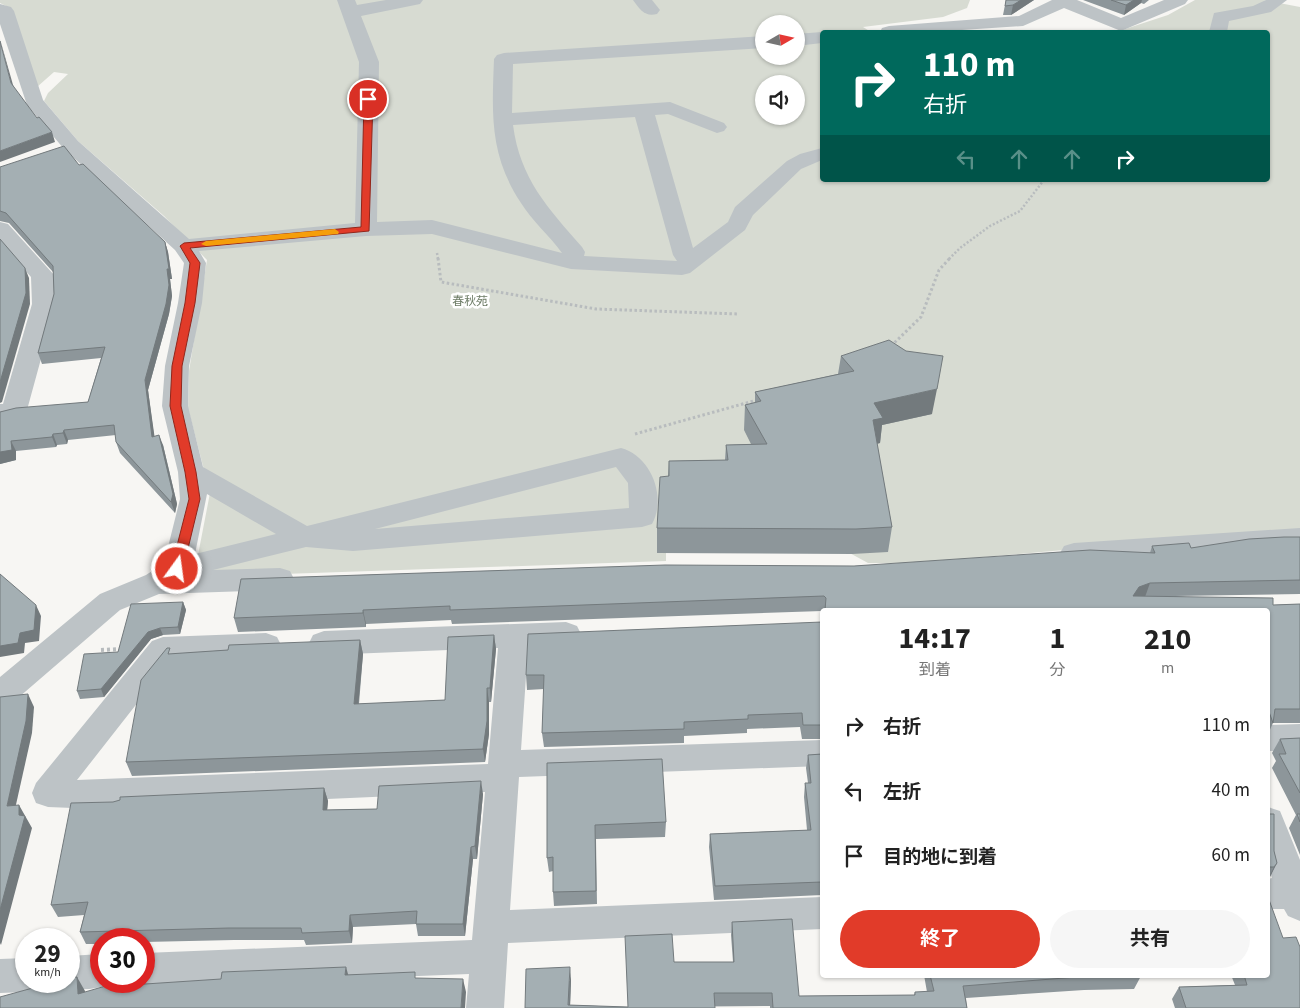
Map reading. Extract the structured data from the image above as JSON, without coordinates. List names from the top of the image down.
{
  "parks": ["春秋苑"],
  "north": "right",
  "page": {
    "turn": ["110 m", "右折"],
    "eta": [
      "14:17",
      "到着",
      "1",
      "分",
      "210",
      "m"
    ],
    "list": [
      {
        "name": "右折",
        "value": "110 m"
      },
      {
        "name": "左折",
        "value": "40 m"
      },
      {
        "name": "目的地に到着",
        "value": "60 m"
      }
    ],
    "buttons": ["終了", "共有"],
    "speed": "29 km/h",
    "limit": "30"
  }
}
